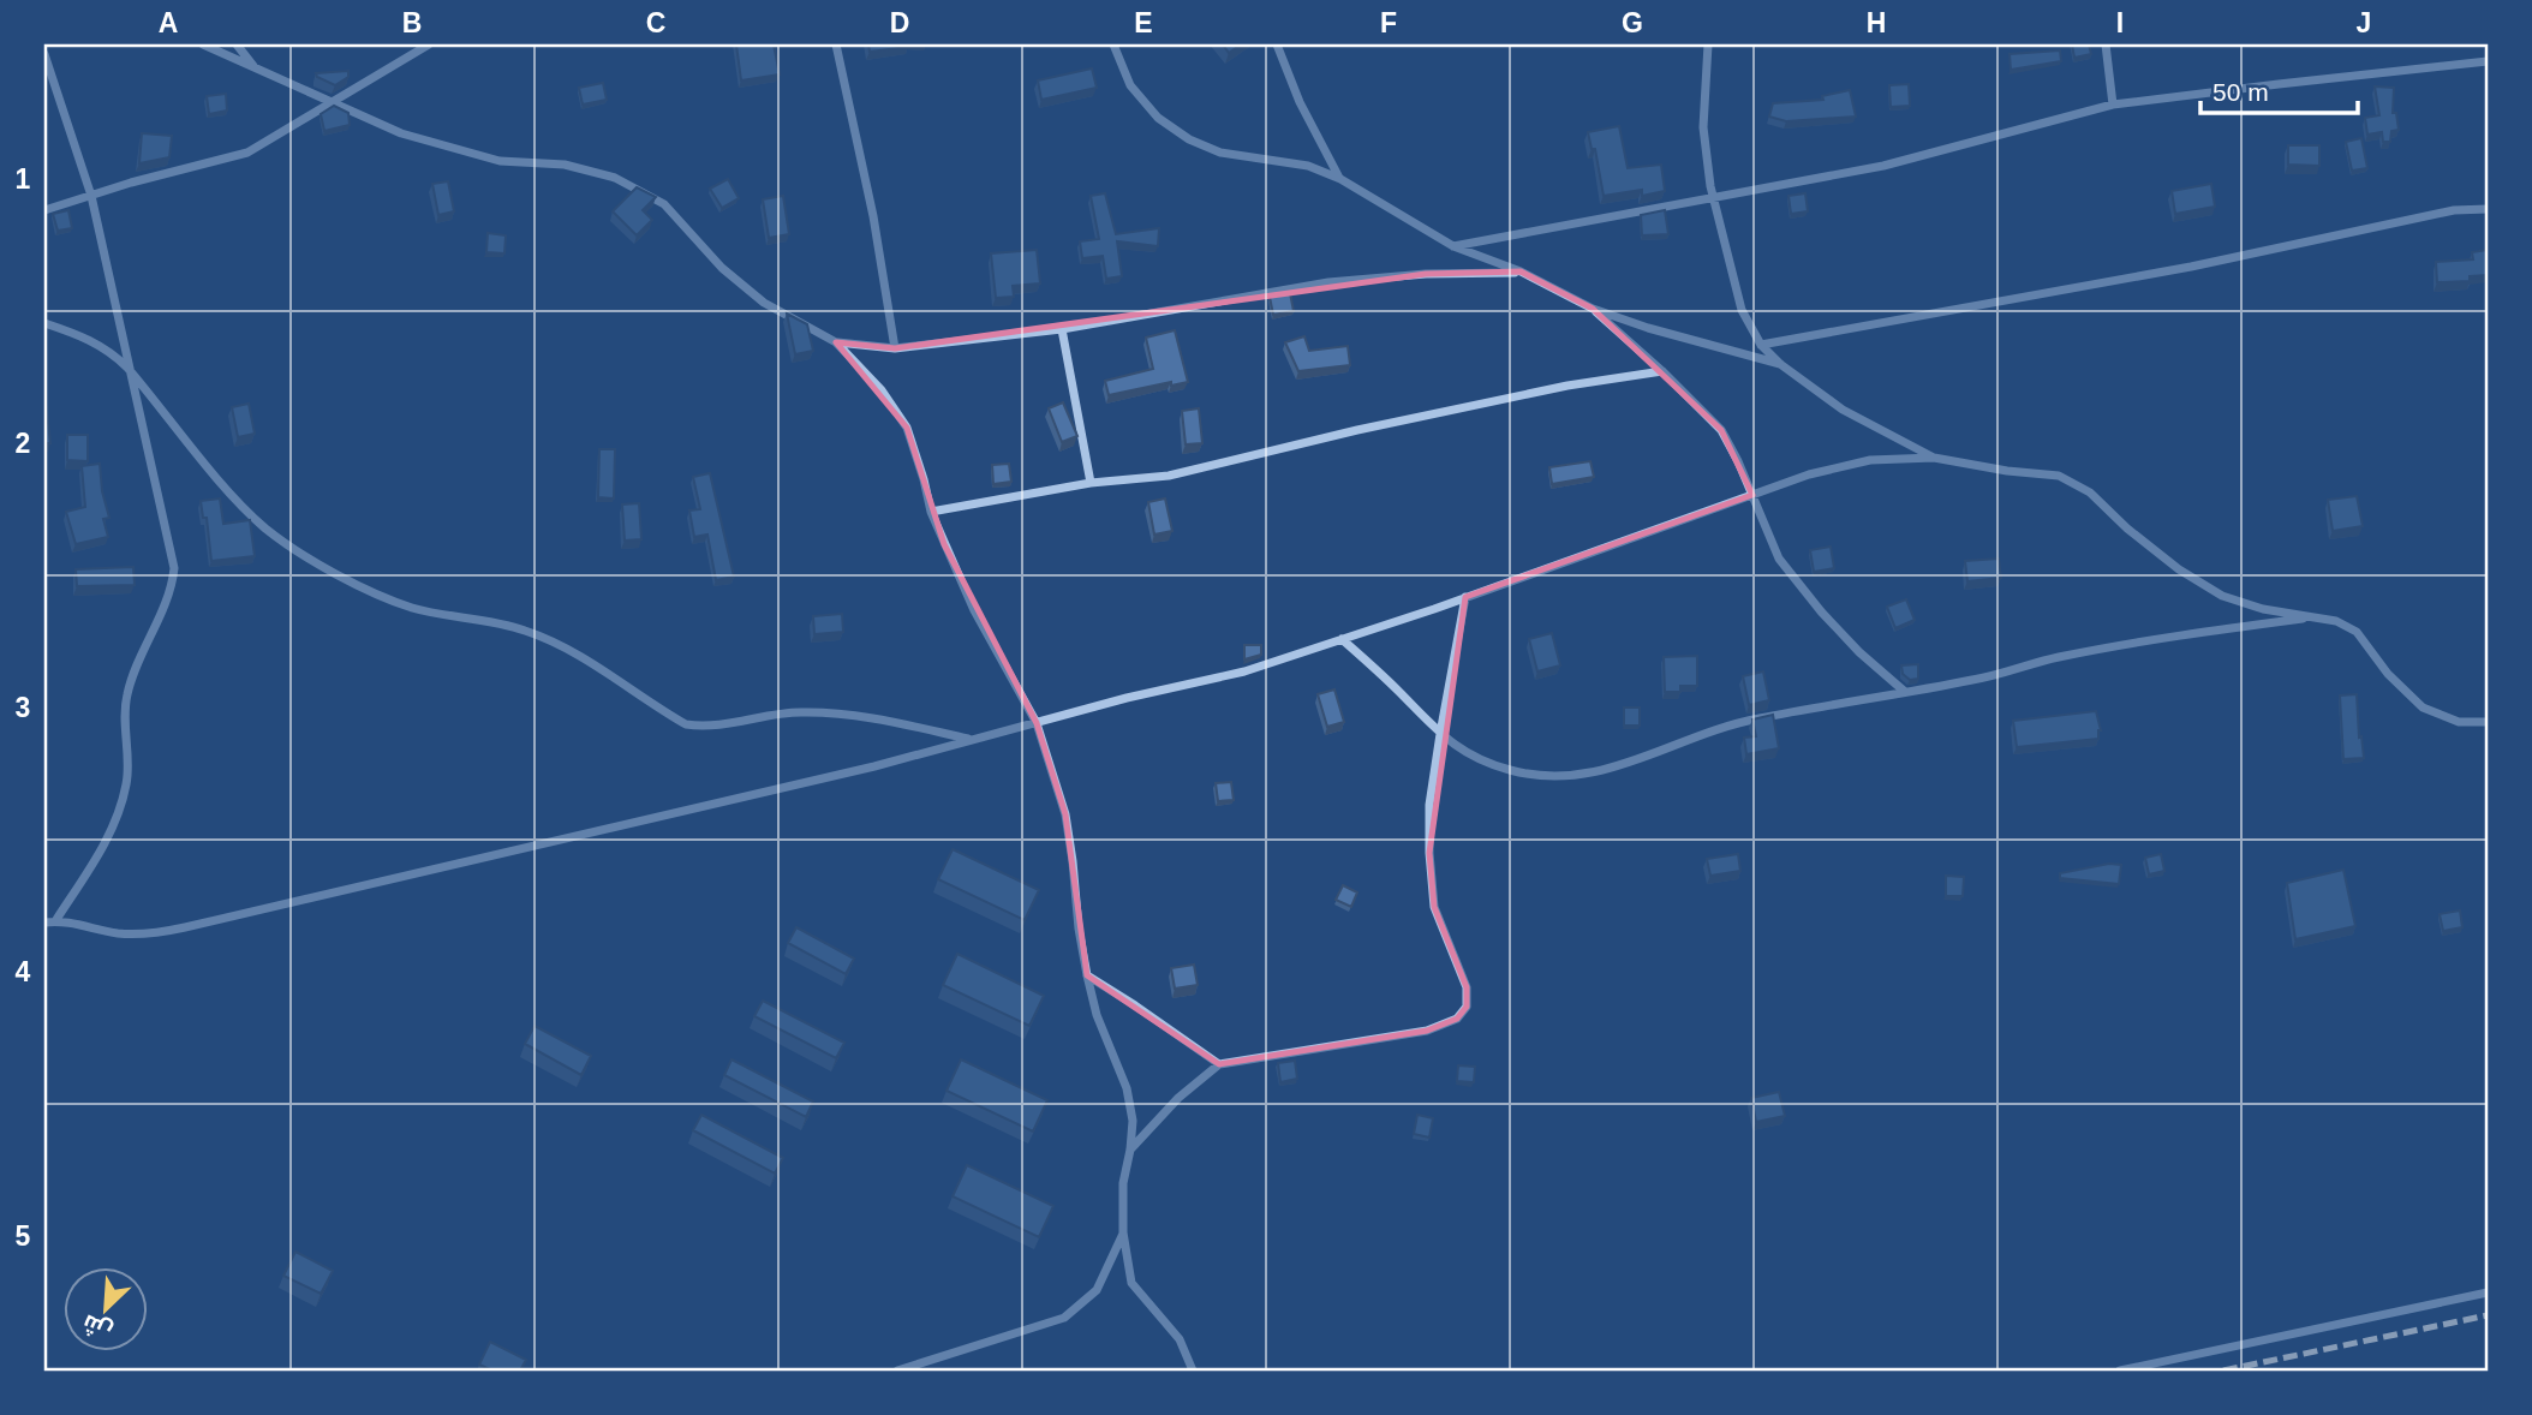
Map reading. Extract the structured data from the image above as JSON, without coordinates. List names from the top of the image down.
{
  "scale_bar": "50 m",
  "north": "bottom left",
  "grid": {
    "columns": [
      "A",
      "B",
      "C",
      "D",
      "E",
      "F",
      "G",
      "H",
      "I",
      "J"
    ],
    "rows": [
      "1",
      "2",
      "3",
      "4",
      "5"
    ]
  }
}
